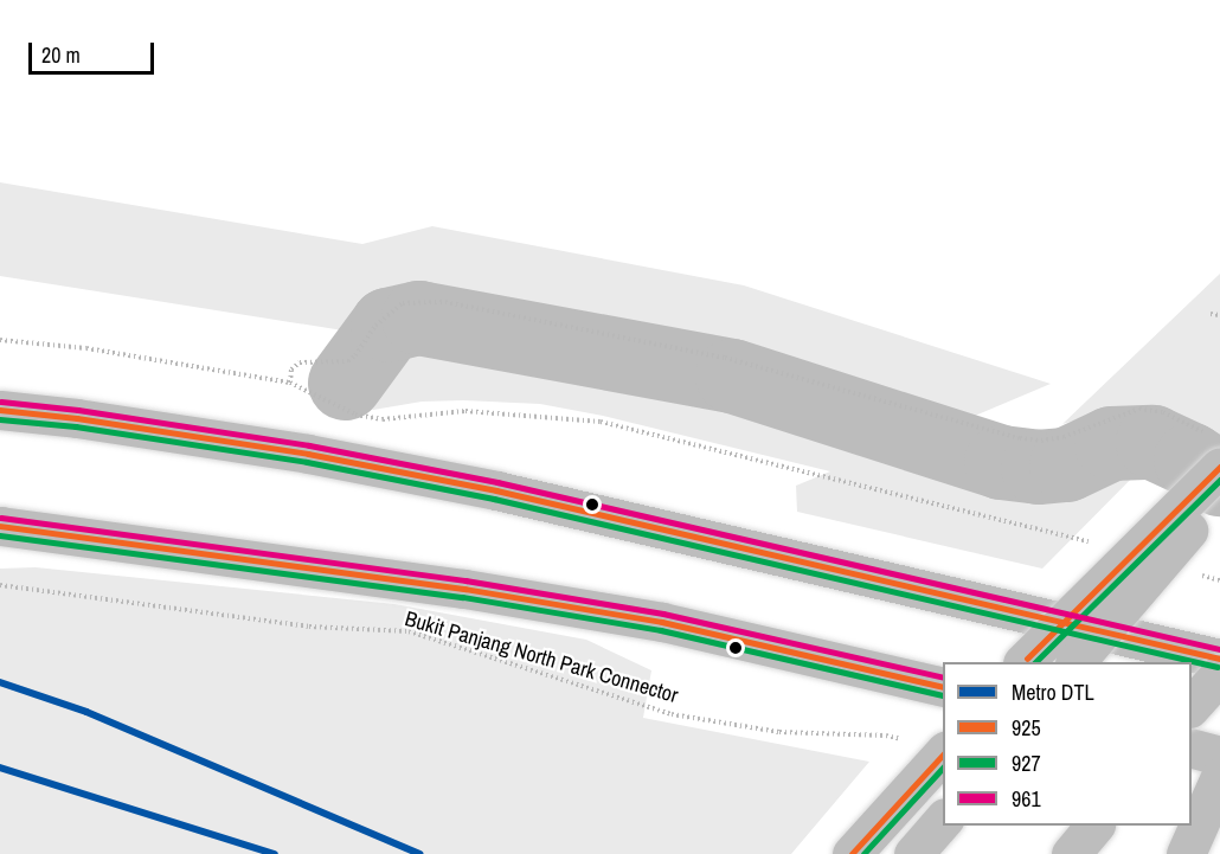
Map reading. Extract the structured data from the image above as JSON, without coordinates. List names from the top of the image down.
{
  "streets": {
    "path": ["Bukit Panjang North Park Connector"]
  },
  "lines": [
    "transit line 961",
    "transit line 925",
    "transit line 927",
    "metro line DTL"
  ],
  "legend": [
    "Metro DTL",
    "925",
    "927",
    "961"
  ],
  "scale_bar": "20 m"
}
